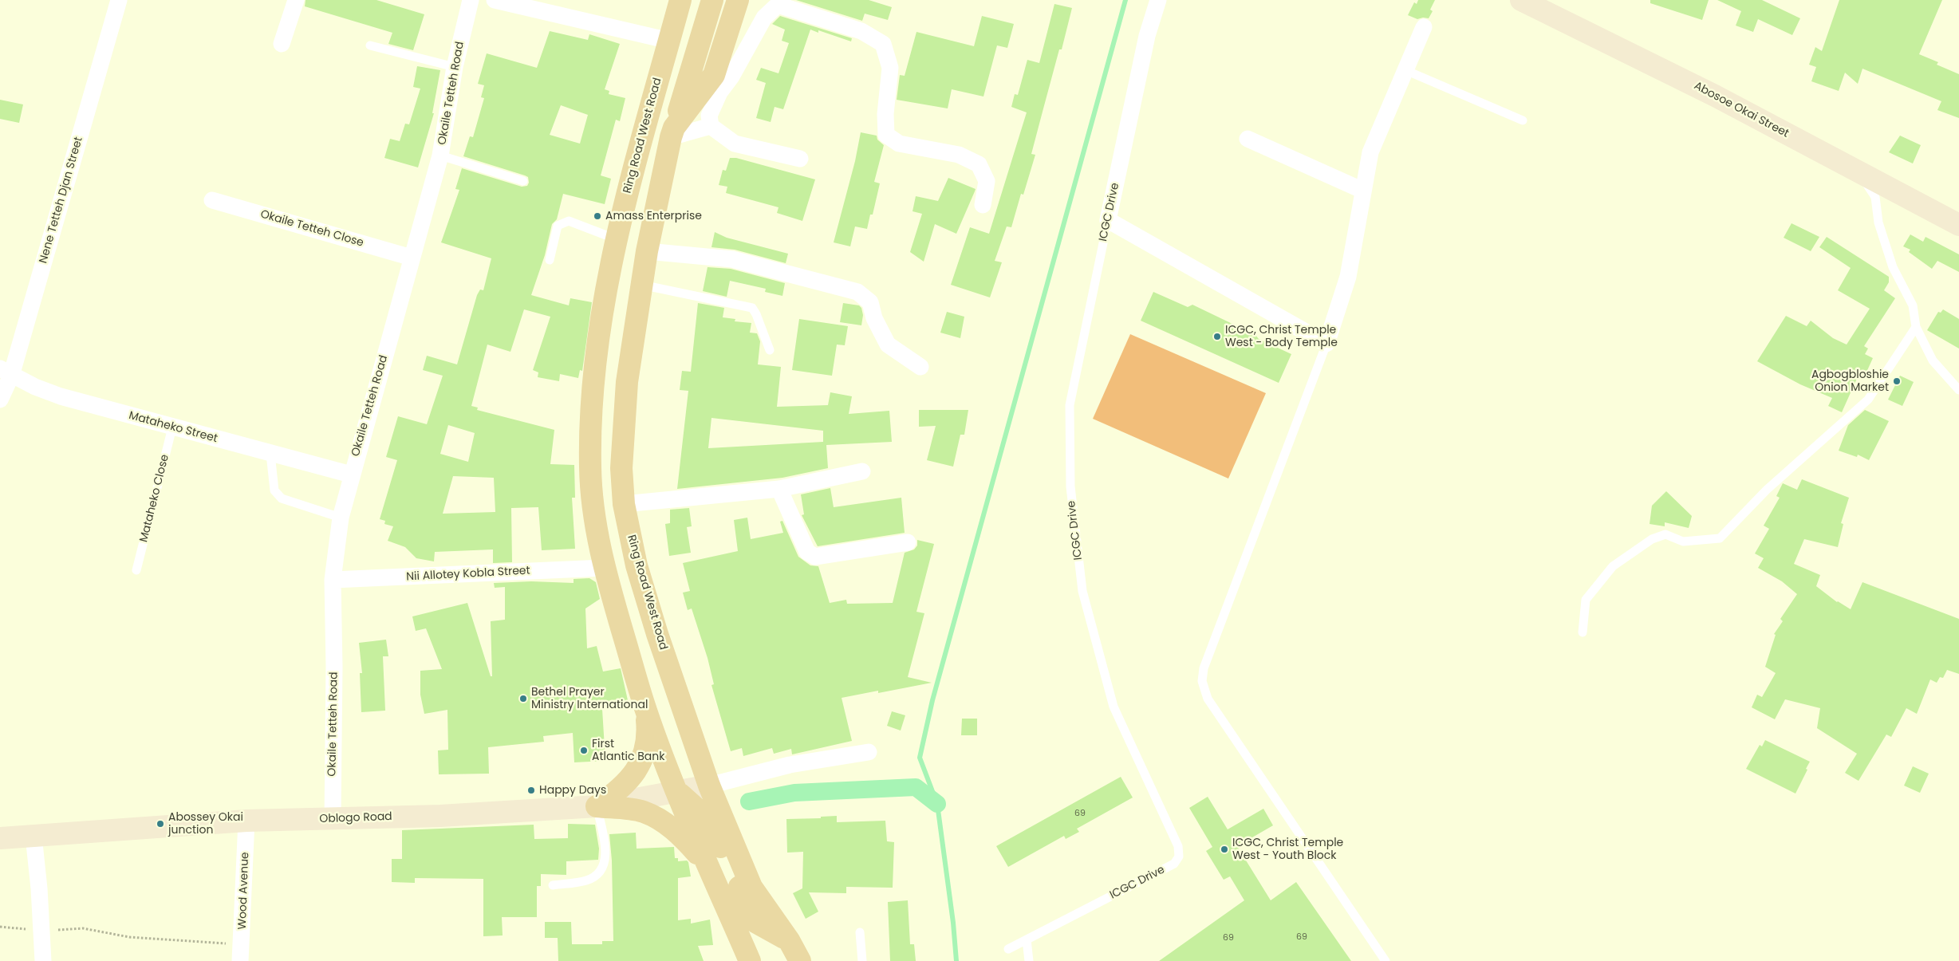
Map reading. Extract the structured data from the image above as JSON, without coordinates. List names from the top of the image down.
{
  "streets": {
    "main road": ["Abosoe Okai Street", "Ring Road West Road", "Oblogo Road"],
    "street": [
      "Okaile Tetteh Road",
      "Nene Tetteh Djan Street",
      "ICGC Drive",
      "Okaile Tetteh Close",
      "Mataheko Street",
      "Nii Allotey Kobla Street",
      "Wood Avenue"
    ],
    "lane": ["Mataheko Close"]
  },
  "crossings": [
    ["Okaile Tetteh Road", "Okaile Tetteh Close"],
    ["Okaile Tetteh Road", "Mataheko Street"],
    ["Okaile Tetteh Road", "Nii Allotey Kobla Street"],
    ["Okaile Tetteh Road", "Oblogo Road"],
    ["Ring Road West Road", "Nii Allotey Kobla Street"],
    ["Ring Road West Road", "Oblogo Road"],
    ["Nene Tetteh Djan Street", "Mataheko Street"],
    ["Mataheko Street", "Mataheko Close"],
    ["Oblogo Road", "Wood Avenue"]
  ],
  "places": [
    "Amass Enterprise",
    "ICGC, Christ Temple West - Body Temple",
    "Agbogbloshie Onion Market",
    "Bethel Prayer Ministry International",
    "First Atlantic Bank",
    "Happy Days",
    "Abossey Okai junction",
    "ICGC, Christ Temple West - Youth Block"
  ],
  "house_numbers": ["69", "69", "69"]
}
